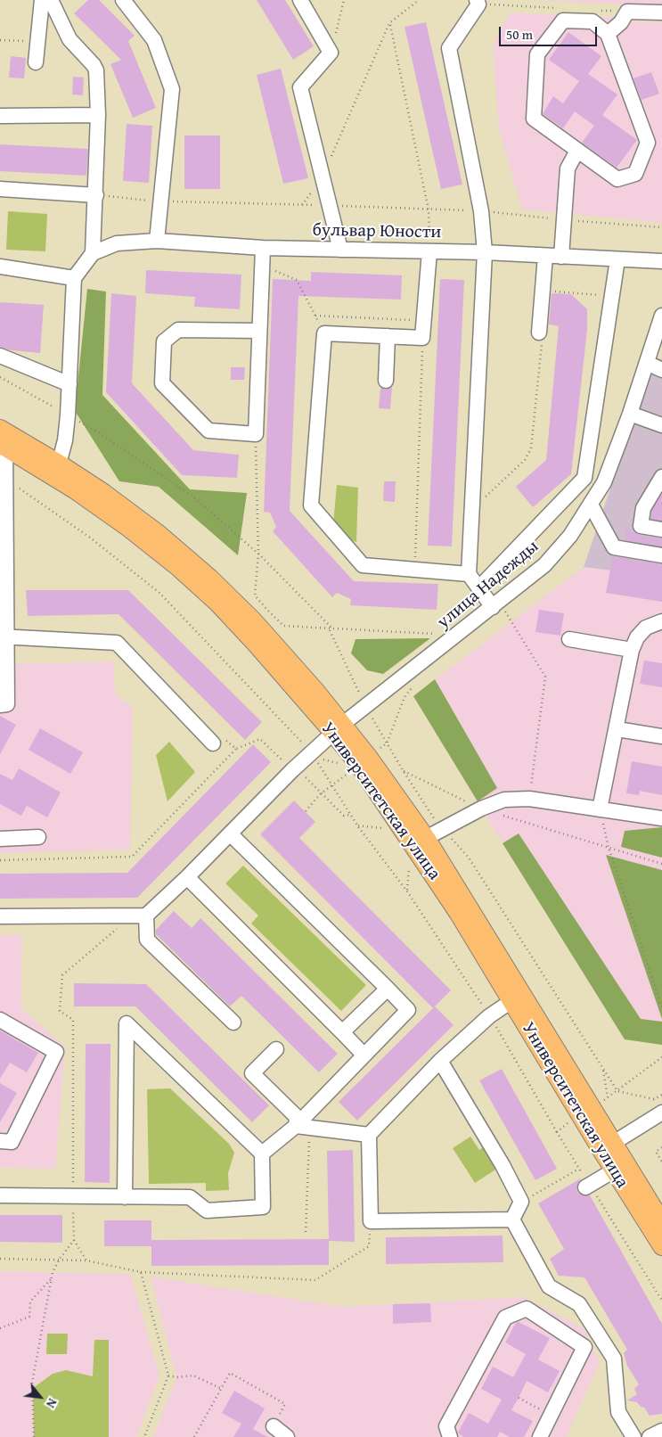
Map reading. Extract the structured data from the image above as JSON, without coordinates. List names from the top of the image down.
{
  "streets": {
    "main road": ["Университетская улица"],
    "street": ["бульвар Юности", "улица Надежды"]
  },
  "crossings": [
    ["улица Надежды", "Университетская улица"]
  ],
  "scale_bar": "50 m",
  "north": "bottom right"
}
